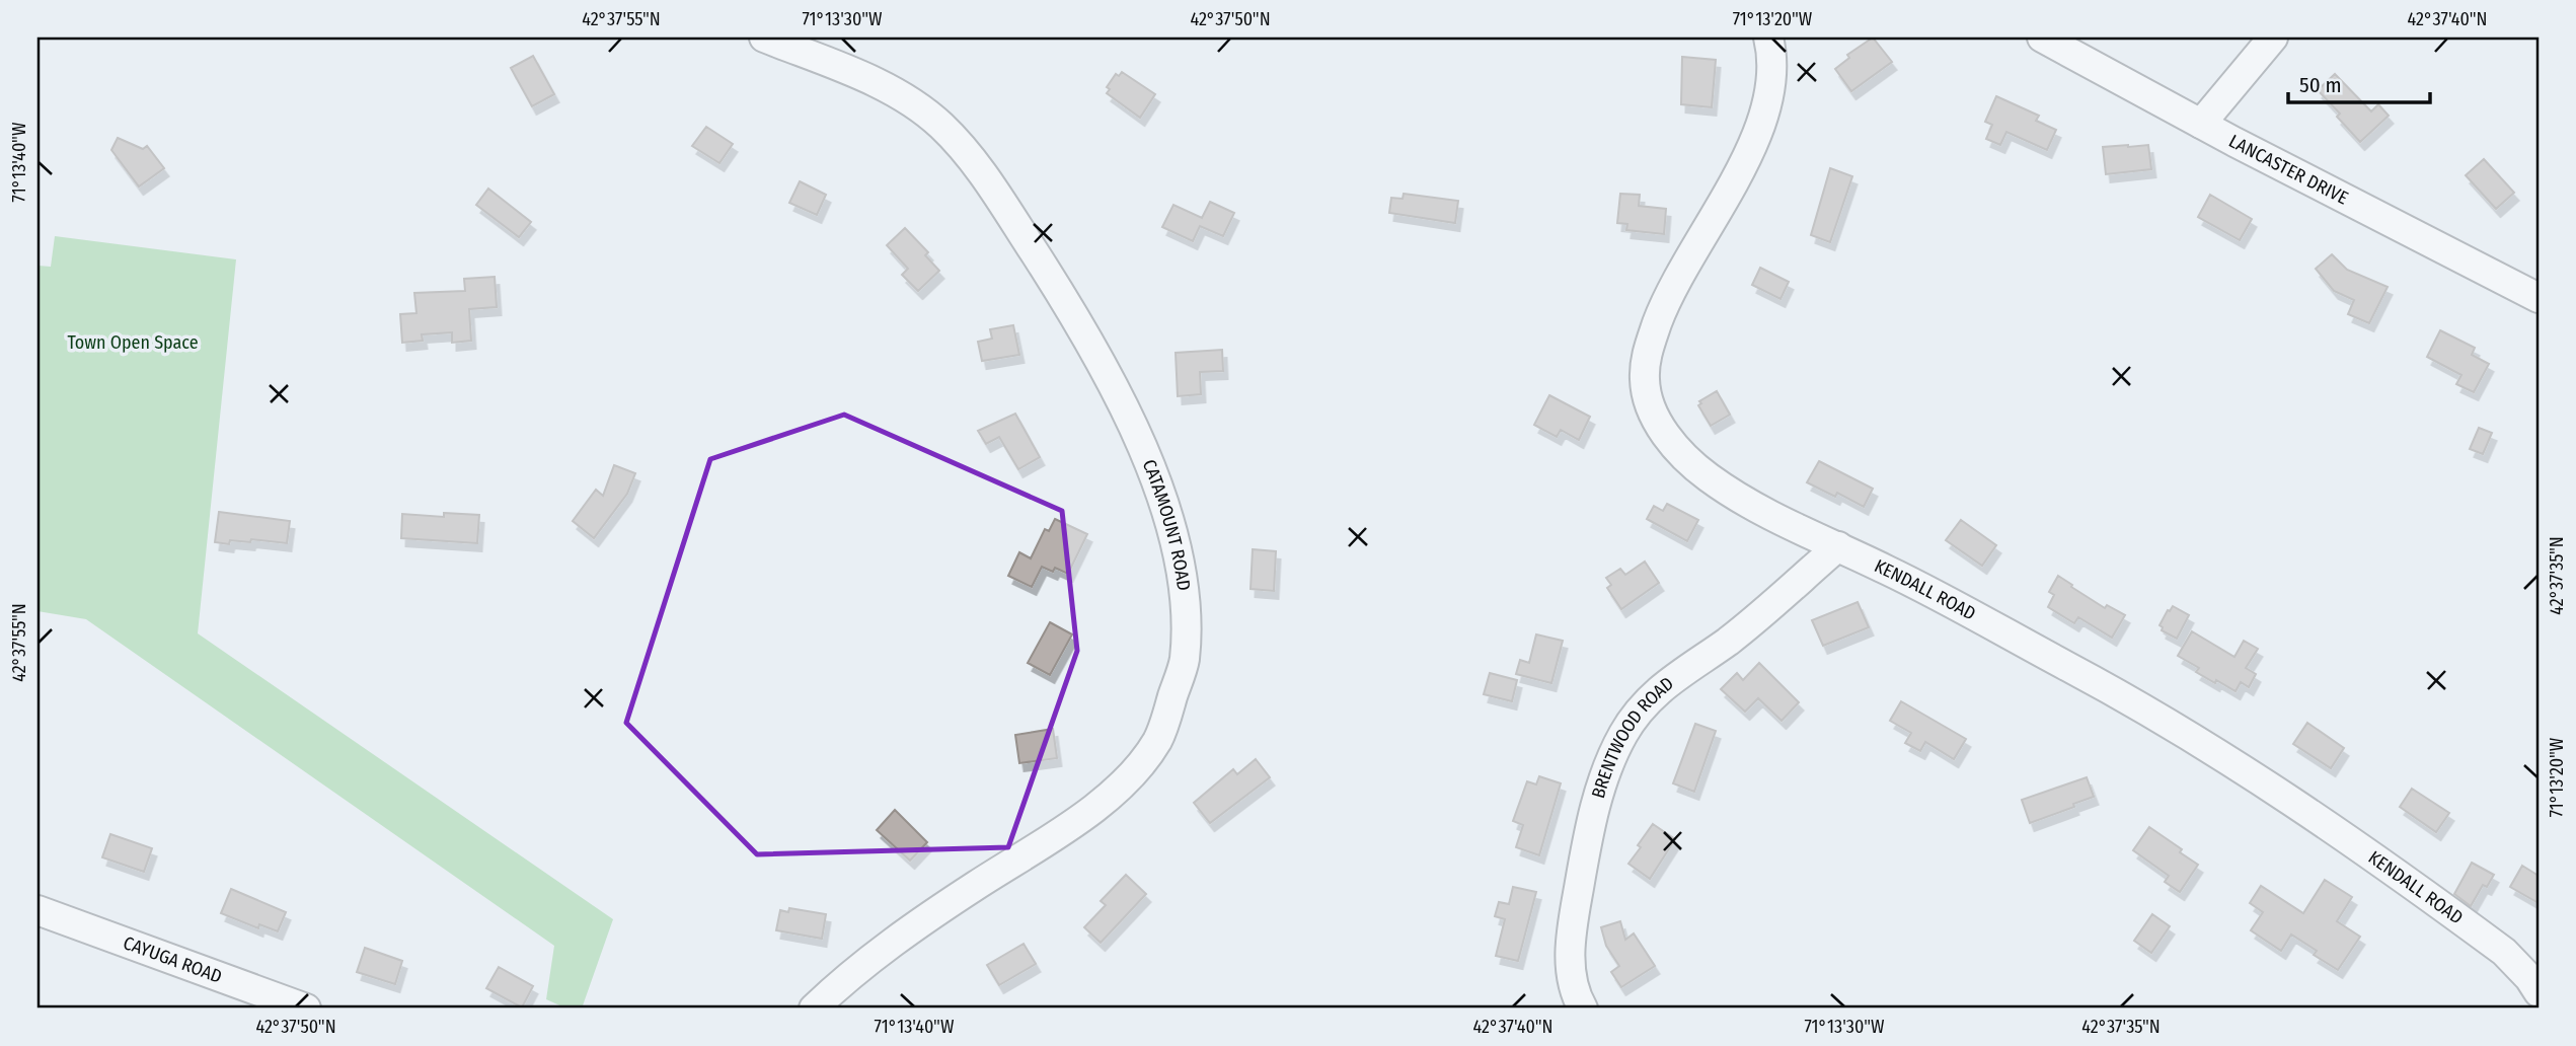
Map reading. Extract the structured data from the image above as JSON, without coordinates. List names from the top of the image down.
{
  "streets": {
    "street": [
      "LANCASTER DRIVE",
      "CATAMOUNT ROAD",
      "KENDALL ROAD",
      "BRENTWOOD ROAD",
      "CAYUGA ROAD"
    ]
  },
  "crossings": [
    ["KENDALL ROAD", "BRENTWOOD ROAD"]
  ],
  "parks": ["Town Open Space"],
  "scale_bar": "50 m",
  "coordinates": [
    "42°37'55\"N",
    "71°13'30\"W",
    "42°37'50\"N",
    "71°13'20\"W",
    "42°37'40\"N",
    "71°13'40\"W",
    "42°37'35\"N"
  ]
}
